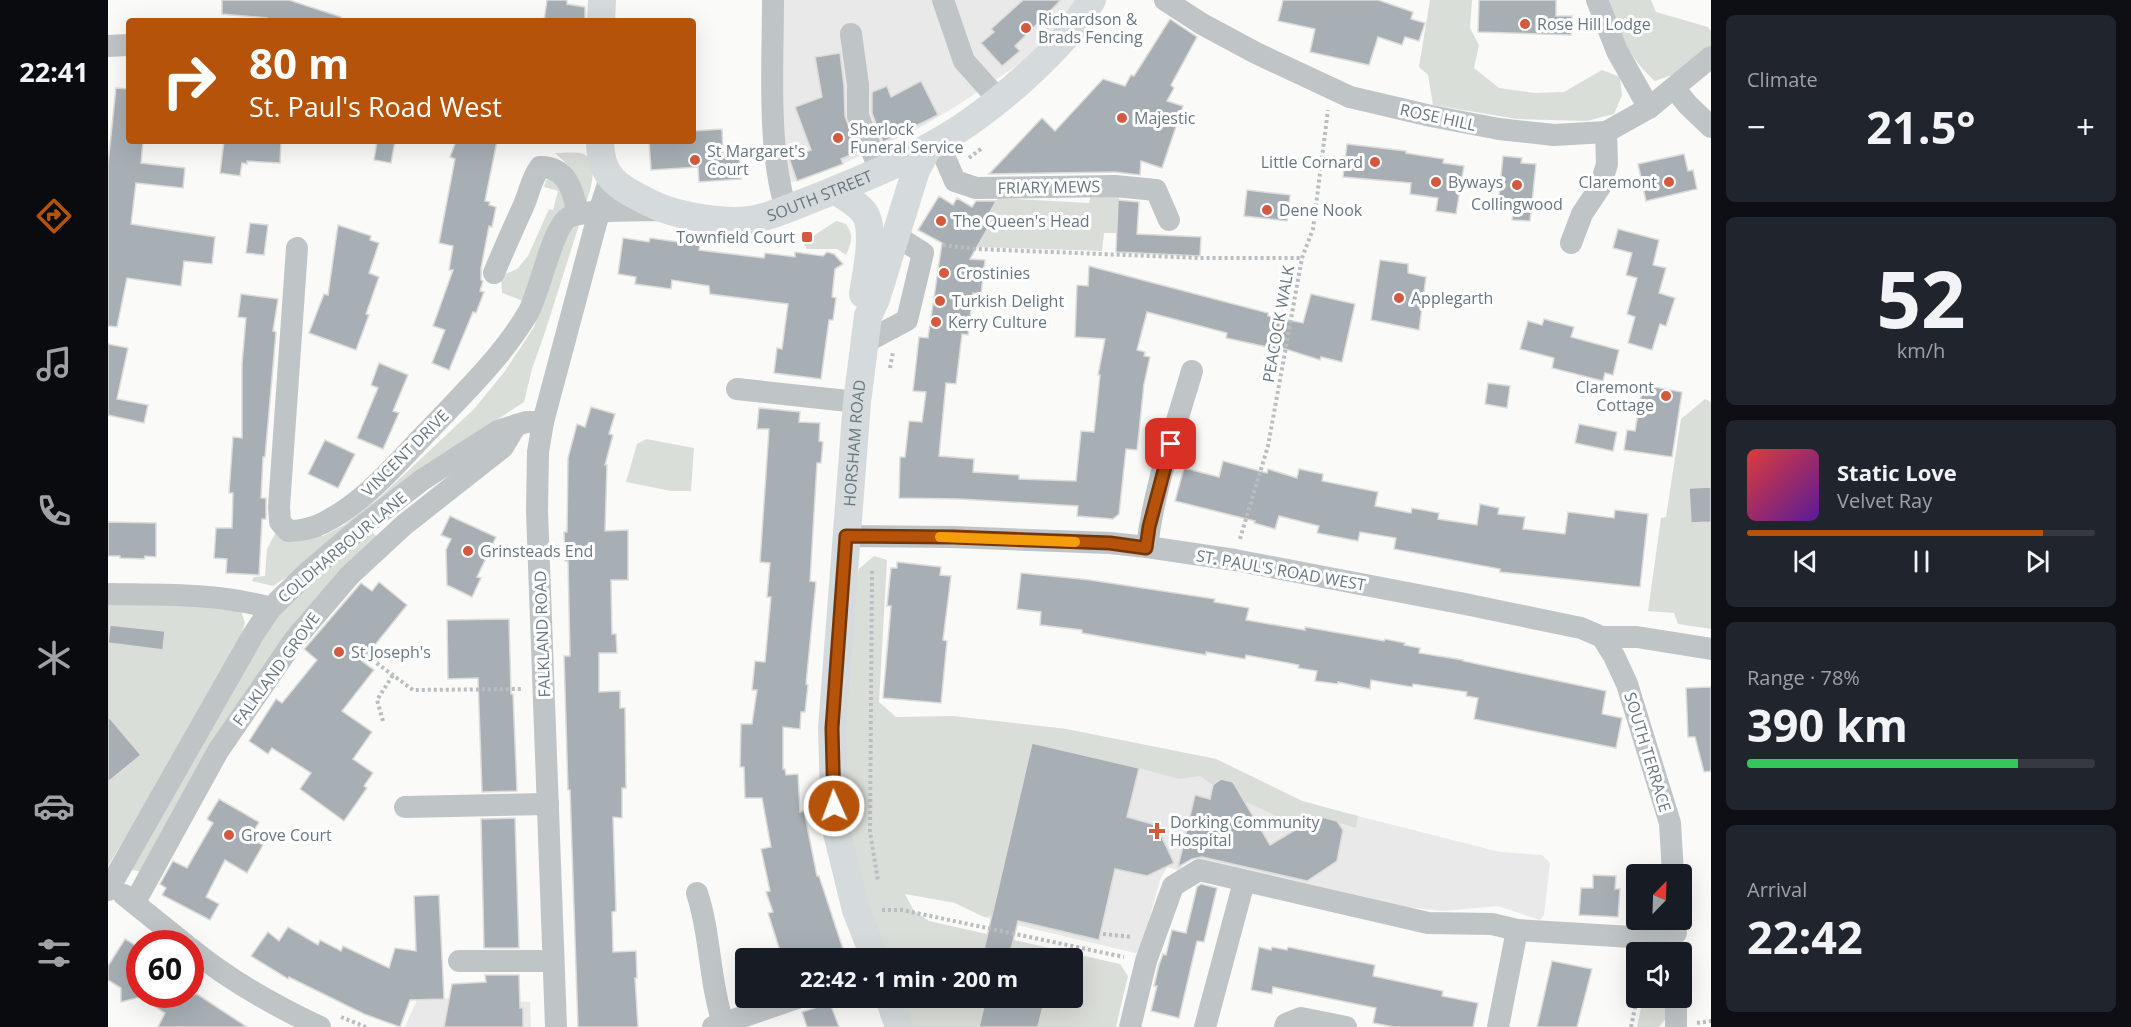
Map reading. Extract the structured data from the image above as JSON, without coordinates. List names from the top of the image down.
{
  "streets": {
    "main road": ["SOUTH STREET", "HORSHAM ROAD"],
    "street": [
      "ROSE HILL",
      "FRIARY MEWS",
      "VINCENT DRIVE",
      "COLDHARBOUR LANE",
      "ST. PAUL'S ROAD WEST",
      "FALKLAND ROAD",
      "FALKLAND GROVE",
      "SOUTH TERRACE"
    ],
    "path": ["PEACOCK WALK"]
  },
  "crossings": [
    ["ROSE HILL", "PEACOCK WALK"],
    ["FRIARY MEWS", "SOUTH STREET"],
    ["FRIARY MEWS", "HORSHAM ROAD"],
    ["SOUTH STREET", "HORSHAM ROAD"],
    ["SOUTH STREET", "VINCENT DRIVE"],
    ["SOUTH STREET", "FALKLAND ROAD"],
    ["PEACOCK WALK", "ST. PAUL'S ROAD WEST"],
    ["HORSHAM ROAD", "ST. PAUL'S ROAD WEST"],
    ["VINCENT DRIVE", "FALKLAND ROAD"],
    ["COLDHARBOUR LANE", "FALKLAND ROAD"],
    ["COLDHARBOUR LANE", "FALKLAND GROVE"],
    ["ST. PAUL'S ROAD WEST", "SOUTH TERRACE"]
  ],
  "places": {
    "other": [
      "Rose Hill Lodge",
      "Richardson & Brads Fencing",
      "Majestic",
      "Sherlock Funeral Service",
      "St Margaret's Court",
      "Little Cornard",
      "Byways",
      "Claremont",
      "Collingwood",
      "Dene Nook",
      "The Queen's Head",
      "Crostinies",
      "Applegarth",
      "Turkish Delight",
      "Kerry Culture",
      "Claremont Cottage",
      "Grinsteads End",
      "St Joseph's",
      "Grove Court"
    ],
    "transit": ["Townfield Court"],
    "health": ["Dorking Community Hospital"]
  },
  "north": "top right",
  "page": {
    "tabs": "22:41",
    "tile": [
      "Climate",
      ["52", "km/h"],
      ["Range · 78%", "390 km"],
      ["Arrival", "22:42"]
    ],
    "turn": ["80 m", "St. Paul's Road West"],
    "heat": ["−", "21.5°", "+"],
    "song": ["Static Love", "Velvet Ray"],
    "limit": "60",
    "trip": "22:42 · 1 min · 200 m"
  }
}
